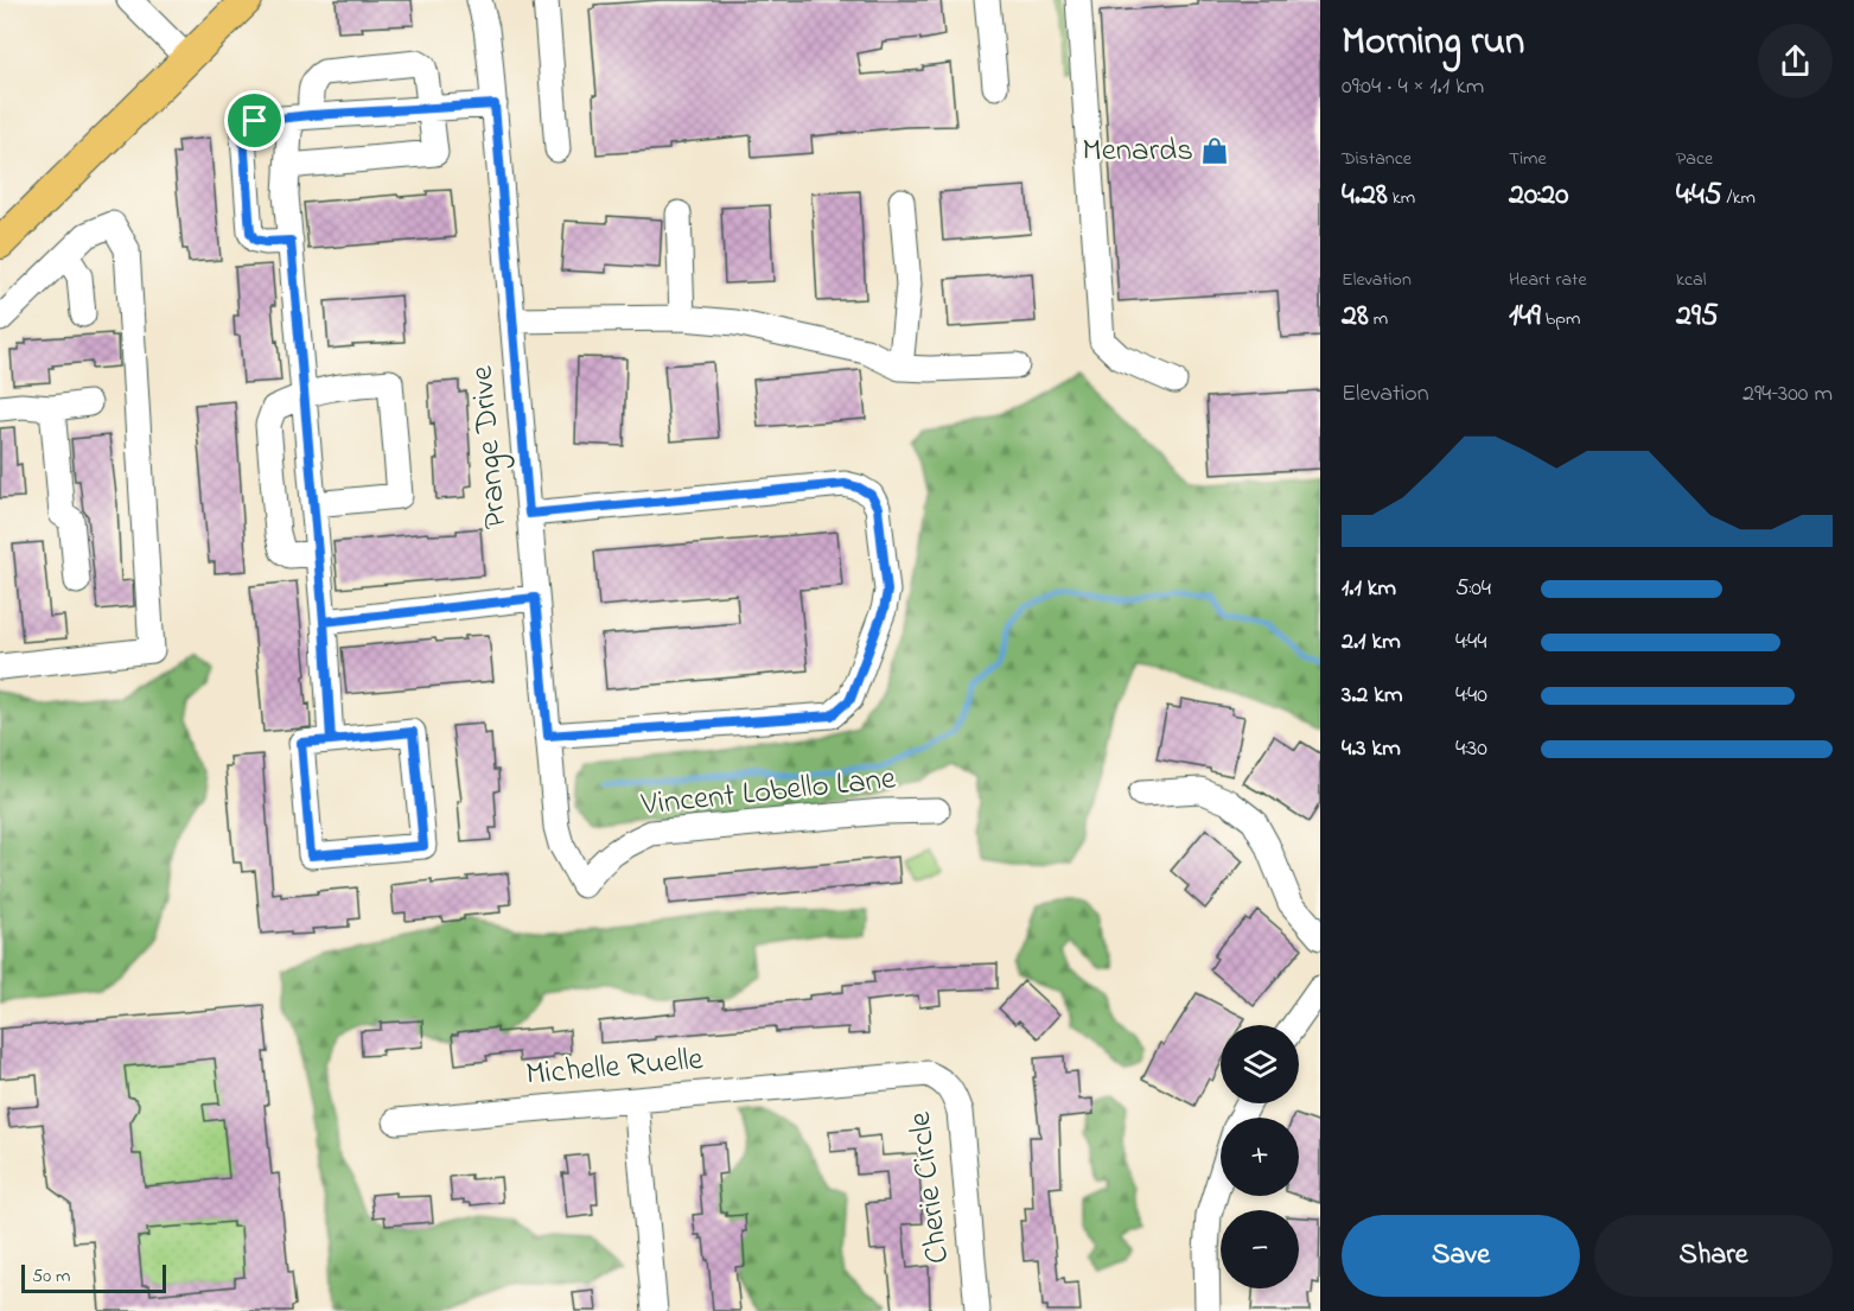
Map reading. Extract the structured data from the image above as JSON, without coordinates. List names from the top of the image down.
{
  "streets": {
    "street": [
      "Prange Drive",
      "Vincent Lobello Lane",
      "Michelle Ruelle",
      "Cherie Circle"
    ]
  },
  "crossings": [
    ["Prange Drive", "Vincent Lobello Lane"],
    ["Michelle Ruelle", "Cherie Circle"]
  ],
  "places": {
    "shop": ["Menards"]
  },
  "scale_bar": "50 m",
  "page": {
    "heading": ["Morning run", "09:04 · 4 × 1.1 km"],
    "stats": [
      ["Distance", "4.28 km"],
      ["Time", "20:20"],
      ["Pace", "4:45 /km"],
      ["Elevation", "28 m"],
      ["Heart rate", "149 bpm"],
      ["kcal", "295"]
    ],
    "chart": ["Elevation", "294–300 m"],
    "list": [
      {
        "name": "1.1 km",
        "note": "5:04"
      },
      {
        "name": "2.1 km",
        "note": "4:44"
      },
      {
        "name": "3.2 km",
        "note": "4:40"
      },
      {
        "name": "4.3 km",
        "note": "4:30"
      }
    ],
    "map_buttons": ["+", "−"],
    "buttons": ["Save", "Share"],
    "scale": "50 m"
  }
}
